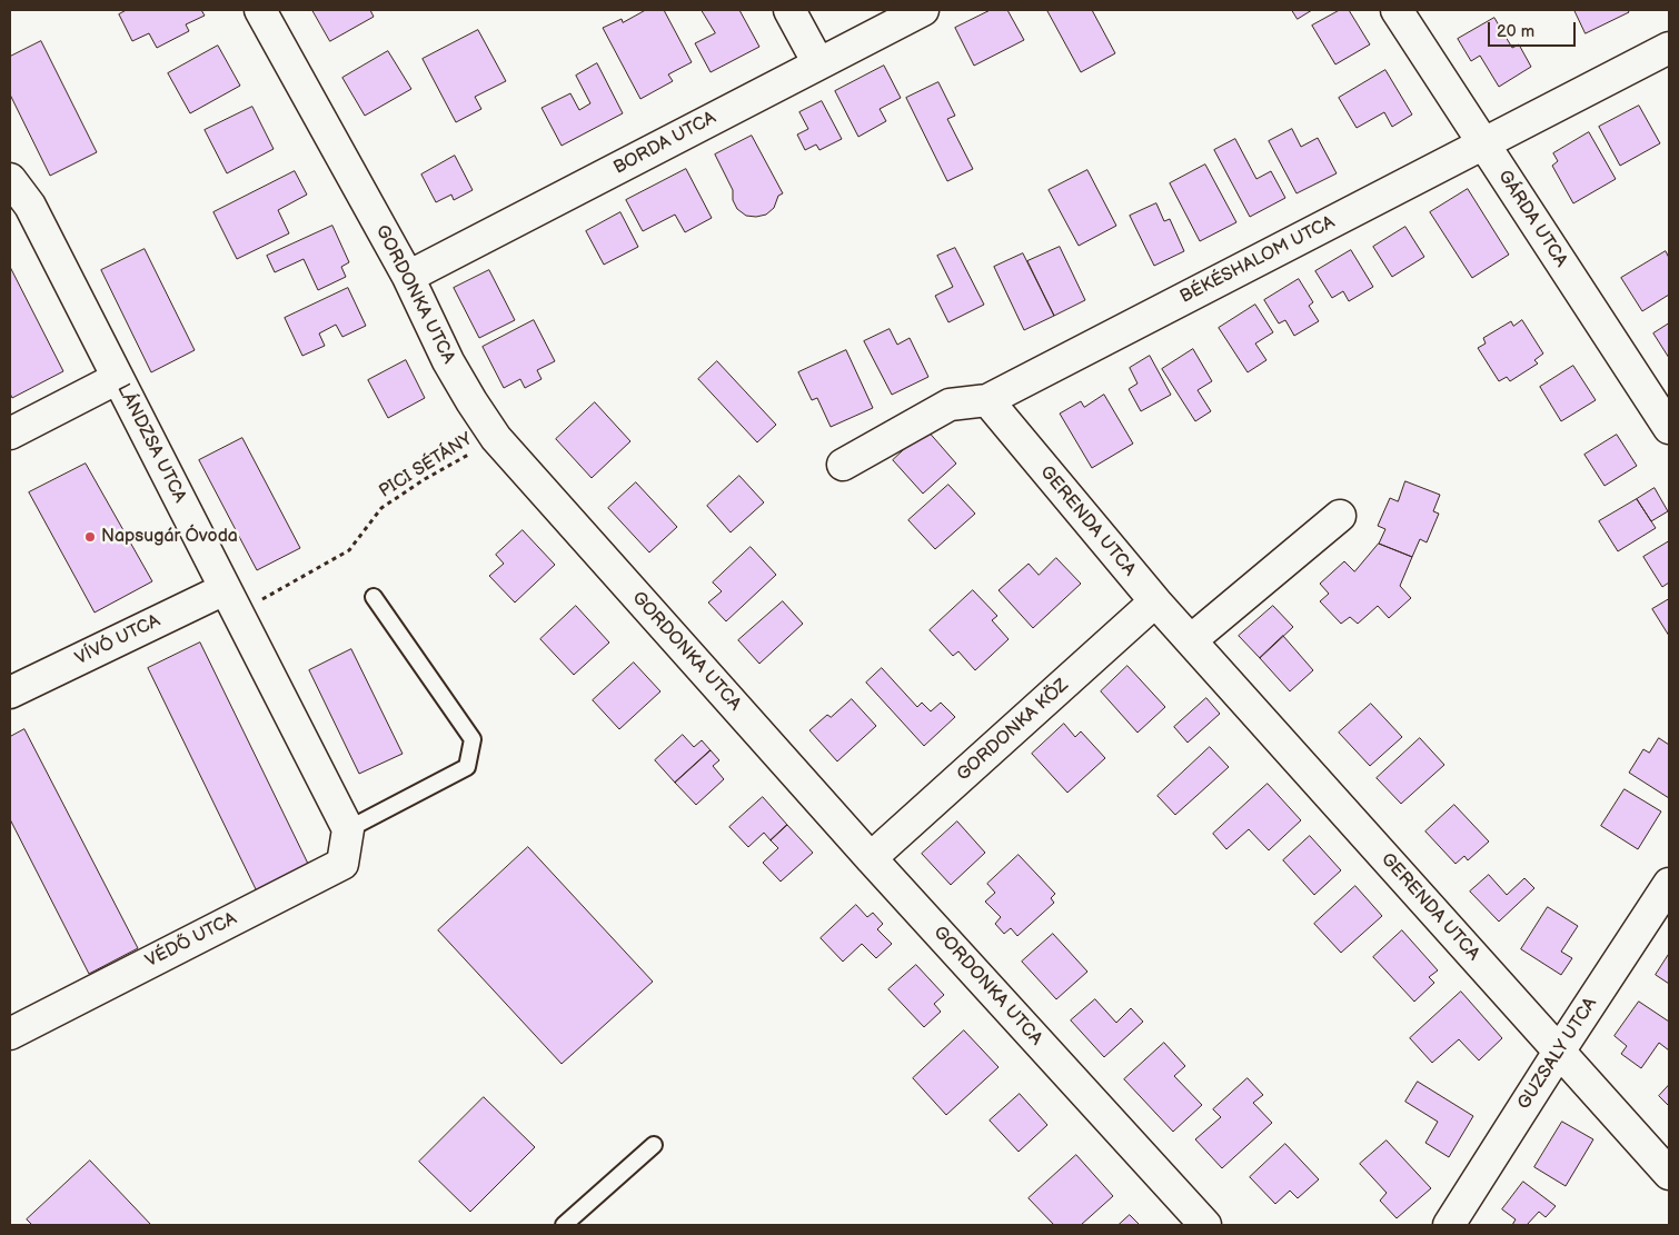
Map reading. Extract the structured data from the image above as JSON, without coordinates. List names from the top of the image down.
{
  "streets": {
    "street": [
      "BORDA UTCA",
      "GÁRDA UTCA",
      "BÉKÉSHALOM UTCA",
      "GORDONKA UTCA",
      "LÁNDZSA UTCA",
      "GERENDA UTCA",
      "VÍVÓ UTCA",
      "GORDONKA KÖZ",
      "VÉDŐ UTCA",
      "GUZSALY UTCA"
    ],
    "path": ["PICI SÉTÁNY"]
  },
  "crossings": [
    ["BORDA UTCA", "GORDONKA UTCA"],
    ["GÁRDA UTCA", "BÉKÉSHALOM UTCA"],
    ["BÉKÉSHALOM UTCA", "GERENDA UTCA"],
    ["GORDONKA UTCA", "PICI SÉTÁNY"],
    ["GORDONKA UTCA", "GORDONKA KÖZ"],
    ["LÁNDZSA UTCA", "PICI SÉTÁNY"],
    ["LÁNDZSA UTCA", "VÍVÓ UTCA"],
    ["LÁNDZSA UTCA", "VÉDŐ UTCA"],
    ["PICI SÉTÁNY", "VÍVÓ UTCA"],
    ["GERENDA UTCA", "GORDONKA KÖZ"],
    ["GERENDA UTCA", "GUZSALY UTCA"]
  ],
  "places": ["Napsugár Óvoda"],
  "scale_bar": "20 m"
}
